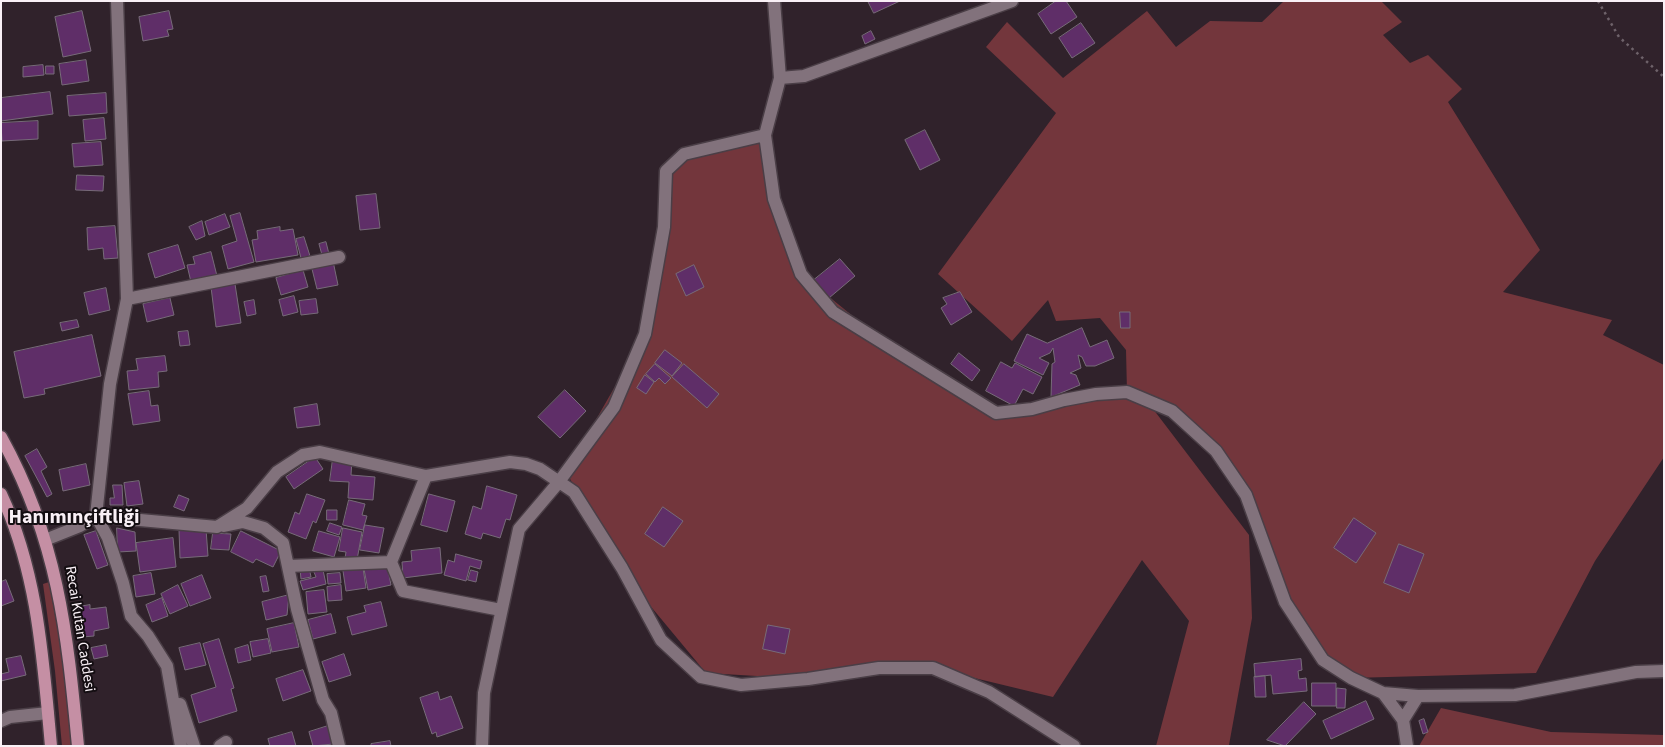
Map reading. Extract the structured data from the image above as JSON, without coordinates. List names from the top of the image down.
{
  "streets": {
    "main road": ["Recai Kutan Caddesi"]
  },
  "districts": ["Hanımınçiftliği"]
}
